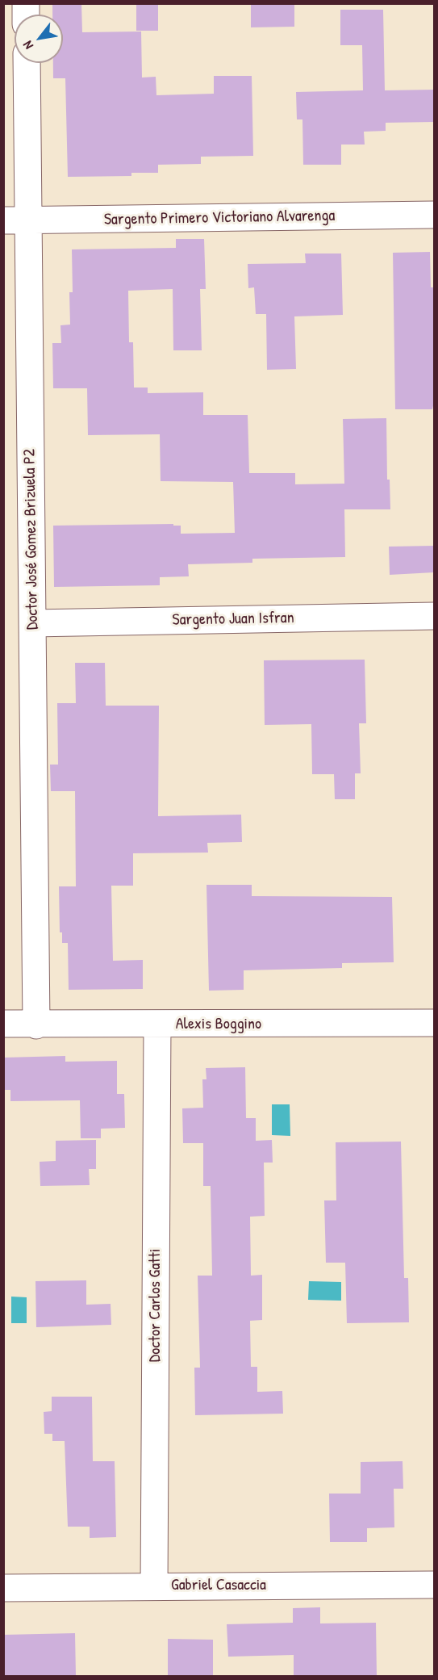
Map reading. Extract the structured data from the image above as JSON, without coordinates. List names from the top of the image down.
{
  "streets": {
    "street": [
      "Sargento Primero Victoriano Alvarenga",
      "Doctor José Gomez Brizuela P2",
      "Sargento Juan Isfran",
      "Alexis Boggino",
      "Doctor Carlos Gatti",
      "Gabriel Casaccia"
    ]
  },
  "crossings": [
    ["Sargento Primero Victoriano Alvarenga", "Doctor José Gomez Brizuela P2"],
    ["Doctor José Gomez Brizuela P2", "Sargento Juan Isfran"],
    ["Doctor José Gomez Brizuela P2", "Alexis Boggino"],
    ["Alexis Boggino", "Doctor Carlos Gatti"],
    ["Doctor Carlos Gatti", "Gabriel Casaccia"]
  ],
  "north": "bottom left"
}
